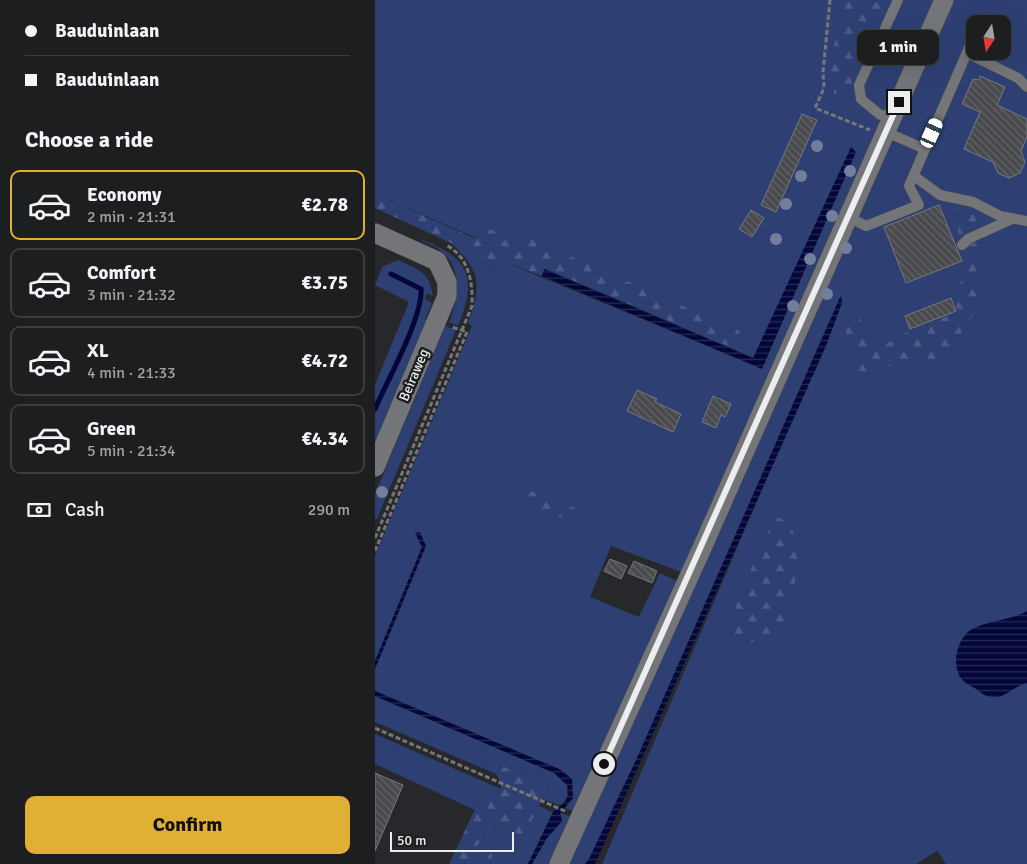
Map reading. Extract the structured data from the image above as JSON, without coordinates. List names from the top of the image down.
{
  "streets": {
    "street": ["Beiraweg"]
  },
  "scale_bar": "50 m",
  "north": "bottom",
  "page": {
    "banner": ["Bauduinlaan", "Bauduinlaan"],
    "bubble": "1 min",
    "heading": "Choose a ride",
    "list": [
      {
        "name": "Economy",
        "note": "2 min · 21:31",
        "value": "€2.78"
      },
      {
        "name": "Comfort",
        "note": "3 min · 21:32",
        "value": "€3.75"
      },
      {
        "name": "XL",
        "note": "4 min · 21:33",
        "value": "€4.72"
      },
      {
        "name": "Green",
        "note": "5 min · 21:34",
        "value": "€4.34"
      }
    ],
    "pay": ["Cash", "290 m"],
    "buttons": "Confirm",
    "scale": "50 m"
  }
}
